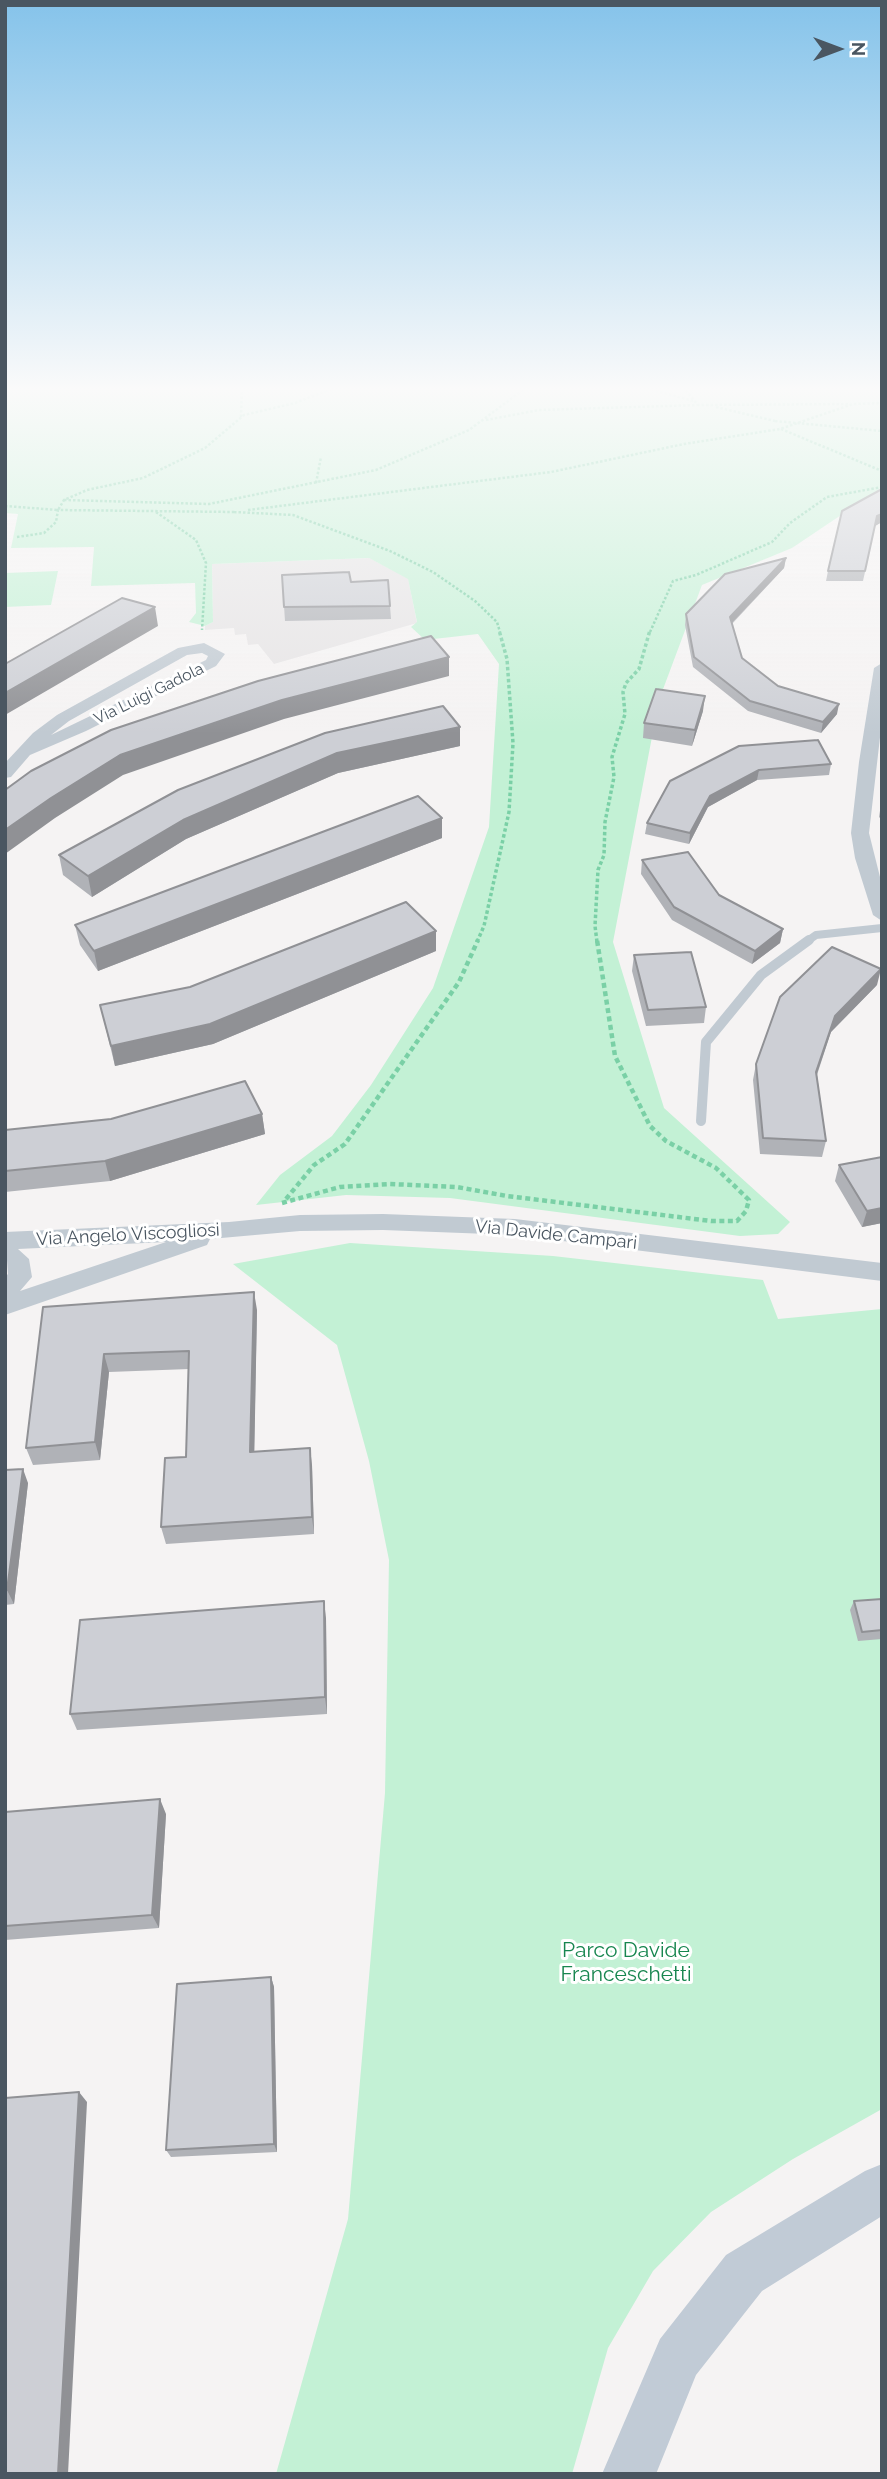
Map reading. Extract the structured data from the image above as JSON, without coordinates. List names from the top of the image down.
{
  "streets": {
    "street": ["Via Luigi Gadola", "Via Angelo Viscogliosi", "Via Davide Campari"]
  },
  "crossings": [
    ["Via Angelo Viscogliosi", "Via Davide Campari"]
  ],
  "parks": ["Parco Davide Franceschetti"],
  "north": "right"
}
